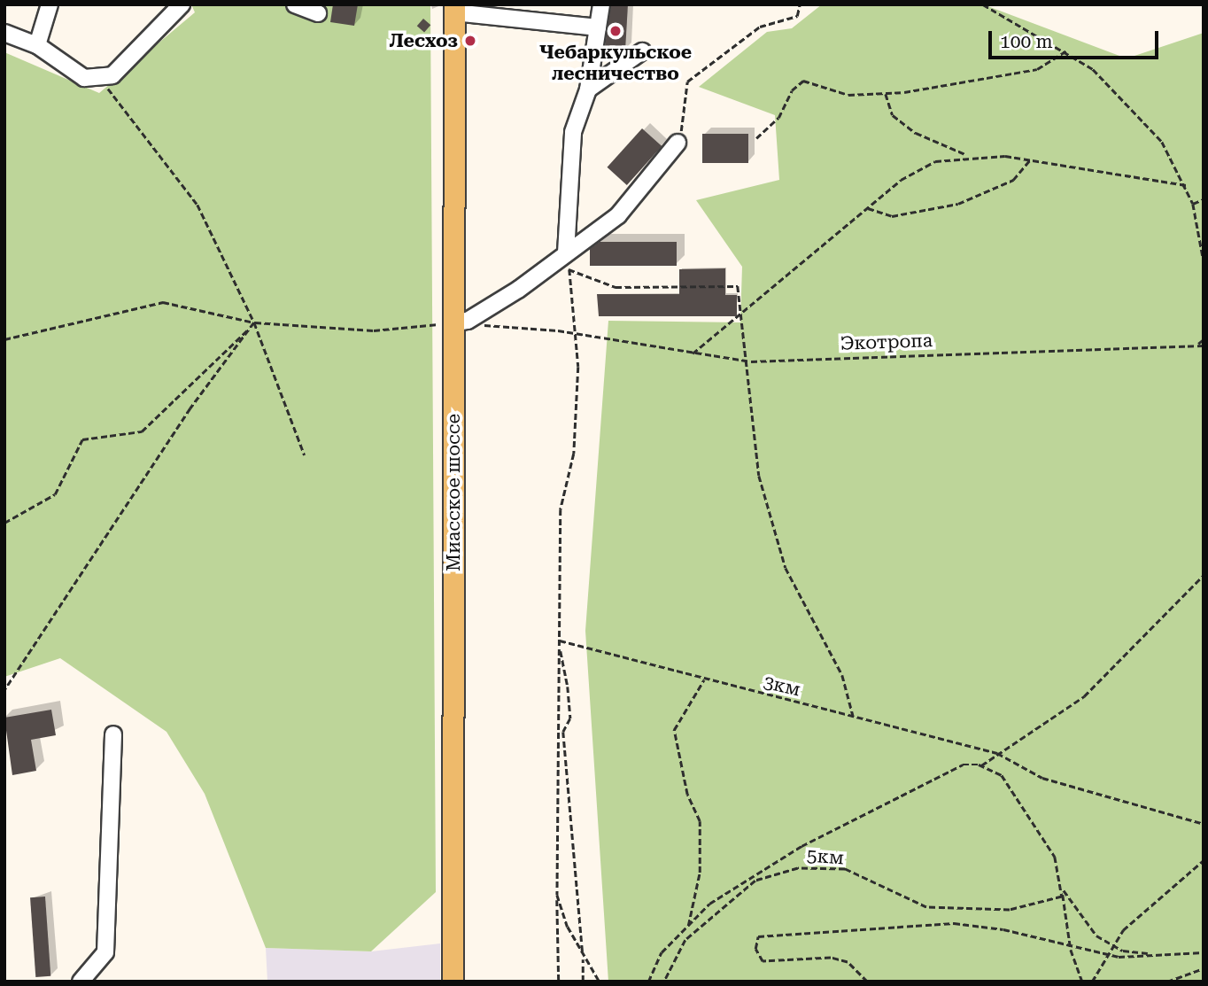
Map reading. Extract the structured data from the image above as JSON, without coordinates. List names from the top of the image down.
{
  "streets": {
    "main road": ["Миасское шоссе"],
    "path": ["Экотропа", "3км", "5км"]
  },
  "crossings": [
    ["Экотропа", "Миасское шоссе"]
  ],
  "places": ["Чебаркульское лесничество", "Лесхоз"],
  "scale_bar": "100 m"
}
